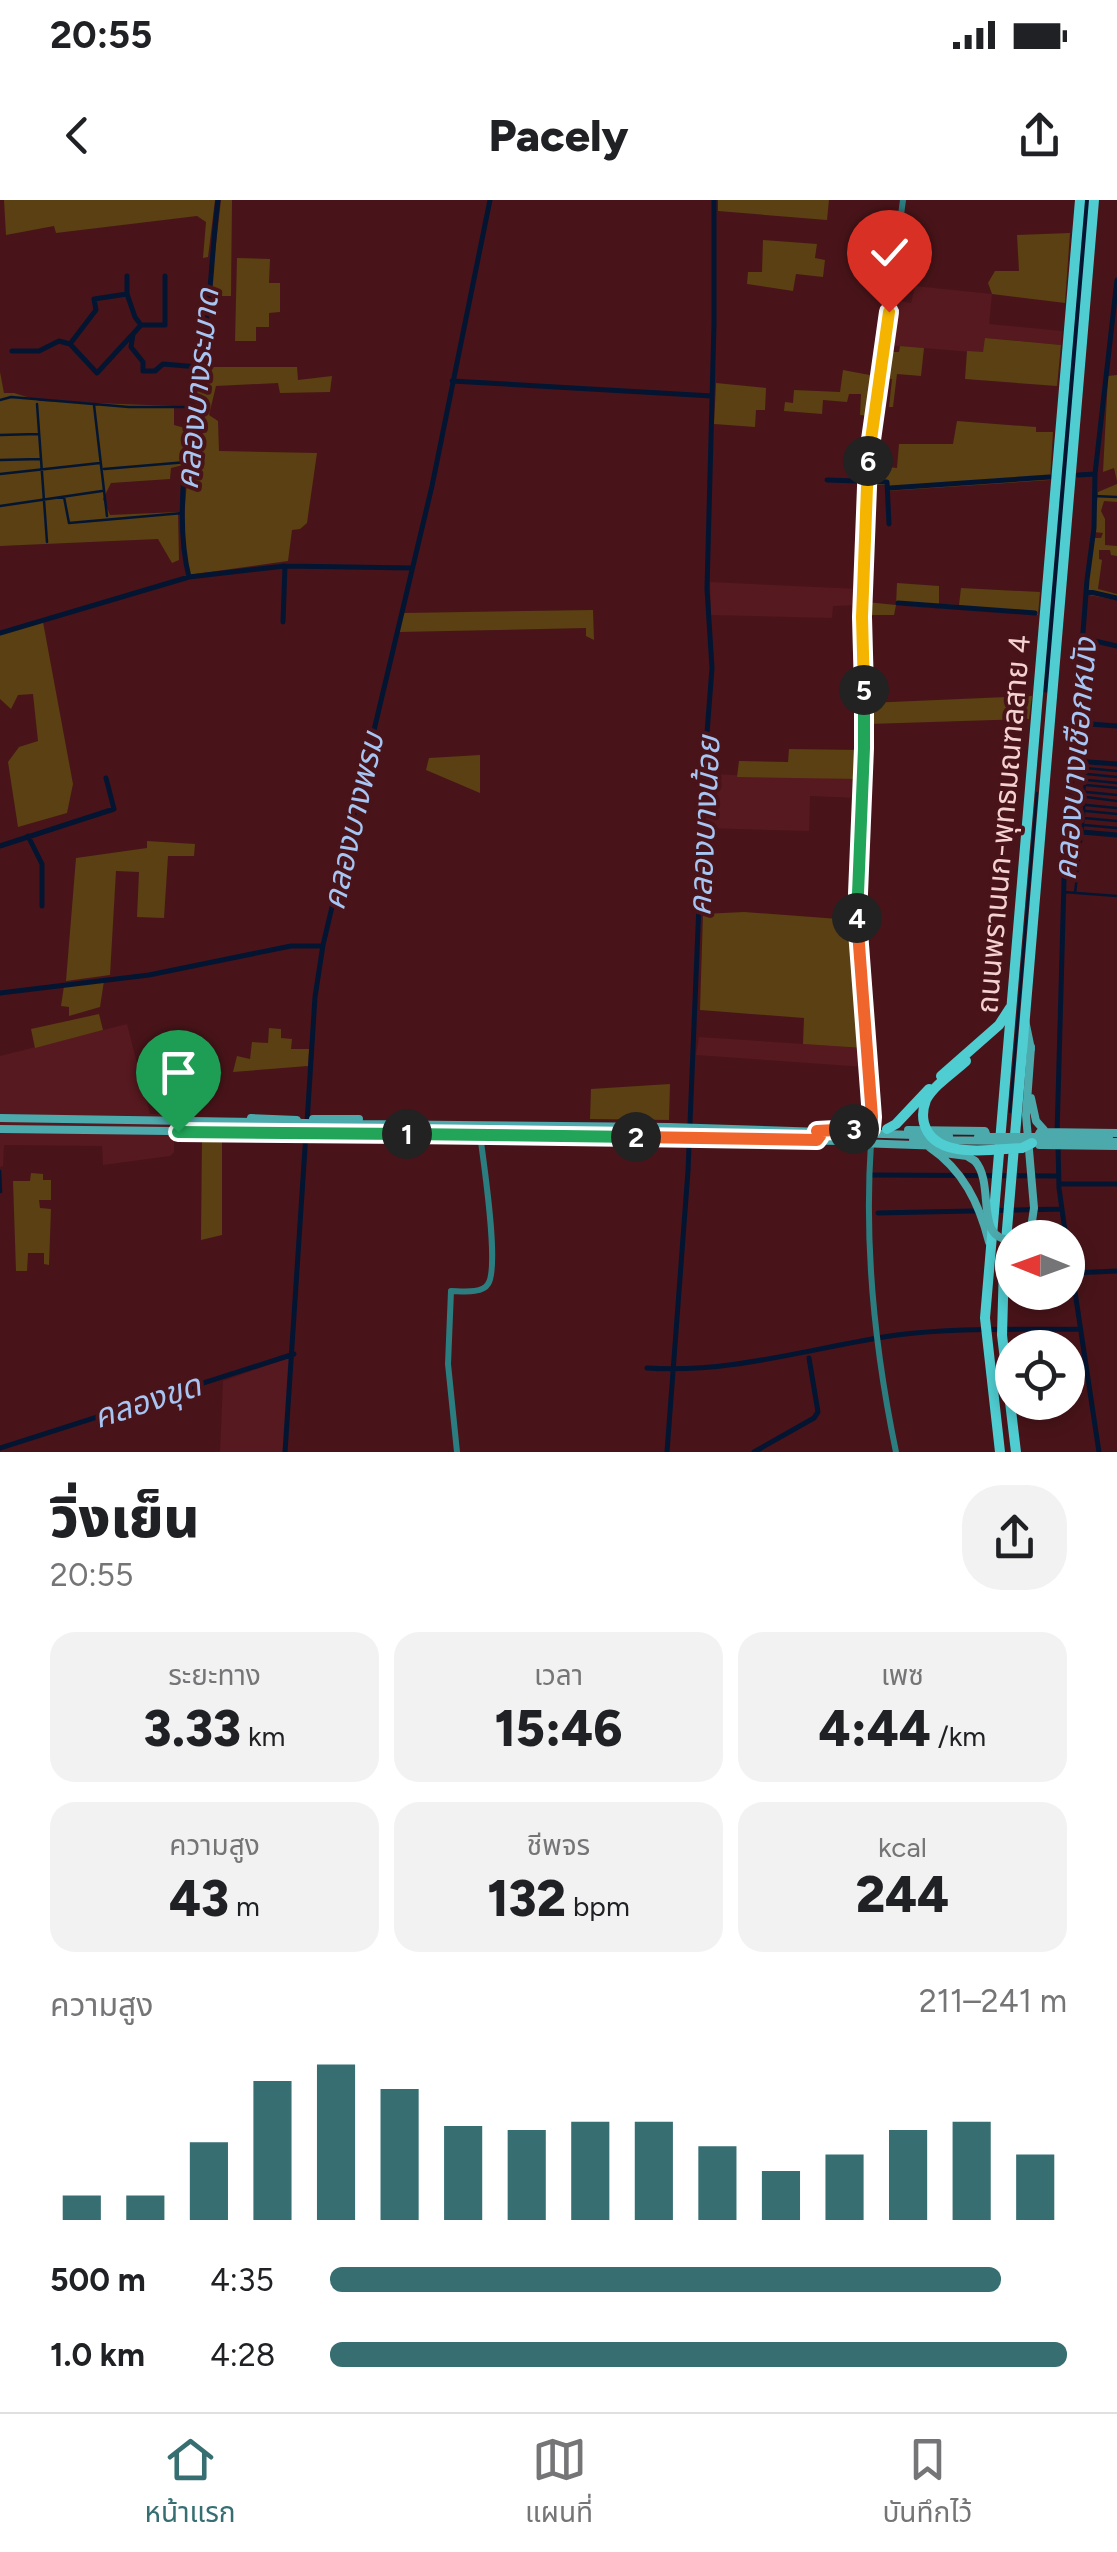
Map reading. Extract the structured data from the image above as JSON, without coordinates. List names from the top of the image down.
{
  "streets": {
    "main road": ["ถนนพรานนก-พุทธมณฑลสาย 4"]
  },
  "water": [
    "คลองบางระมาด",
    "คลองบางเชือกหนัง",
    "คลองบางพรม",
    "คลองบางน้อย",
    "คลองขุด"
  ],
  "north": "left",
  "page": {
    "status": "20:55",
    "header": "Pacely",
    "pins": [
      "6",
      "5",
      "4",
      "3",
      "1",
      "2"
    ],
    "heading": ["วิ่งเย็น", "20:55"],
    "stats": [
      ["ระยะทาง", "3.33 km"],
      ["เวลา", "15:46"],
      ["เพซ", "4:44 /km"],
      ["ความสูง", "43 m"],
      ["ชีพจร", "132 bpm"],
      ["kcal", "244"]
    ],
    "chart": ["ความสูง", "211–241 m"],
    "list": [
      {
        "name": "500 m",
        "note": "4:35"
      },
      {
        "name": "1.0 km",
        "note": "4:28"
      }
    ],
    "tabs": ["หน้าแรก", "แผนที่", "บันทึกไว้"]
  }
}
